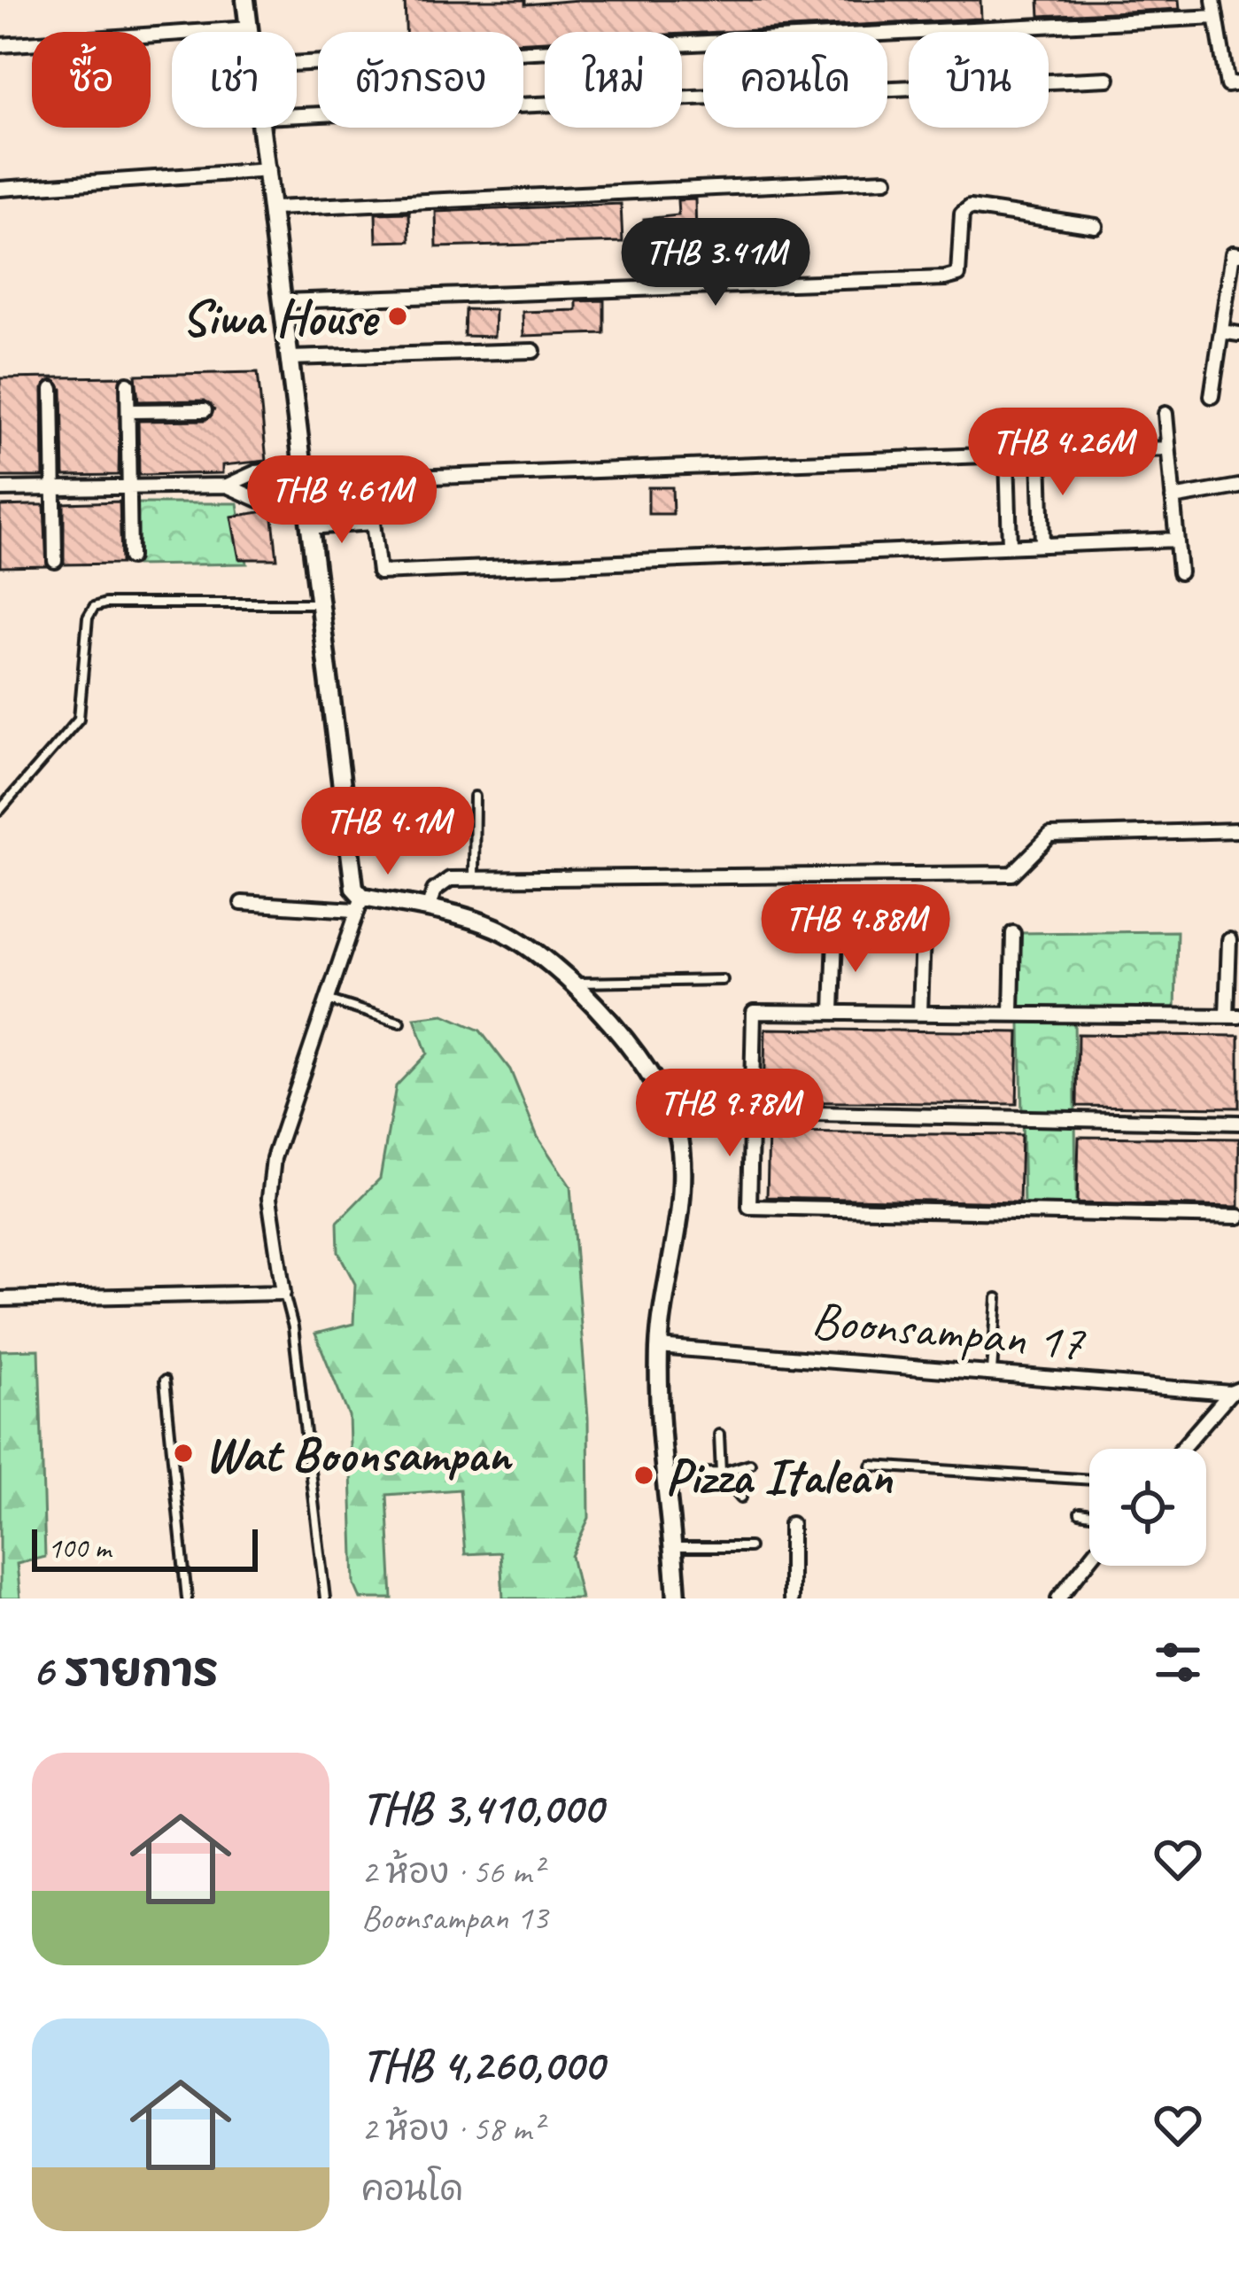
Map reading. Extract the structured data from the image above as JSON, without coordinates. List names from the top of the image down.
{
  "streets": {
    "street": ["Boonsampan 17"]
  },
  "places": ["Siwa House", "Wat Boonsampan", "Pizza Italean"],
  "scale_bar": "100 m",
  "page": {
    "chip": [
      "ซื้อ",
      "เช่า",
      "ตัวกรอง",
      "ใหม่",
      "คอนโด",
      "บ้าน"
    ],
    "price": [
      "THB 3.41M",
      "THB 4.26M",
      "THB 4.61M",
      "THB 4.1M",
      "THB 4.88M",
      "THB 9.78M"
    ],
    "scale": "100 m",
    "heading": "6 รายการ",
    "list": [
      {
        "name": "THB 3,410,000",
        "note": "2 ห้อง · 56 m² · Boonsampan 13"
      },
      {
        "name": "THB 4,260,000",
        "note": "2 ห้อง · 58 m² · คอนโด"
      }
    ]
  }
}
